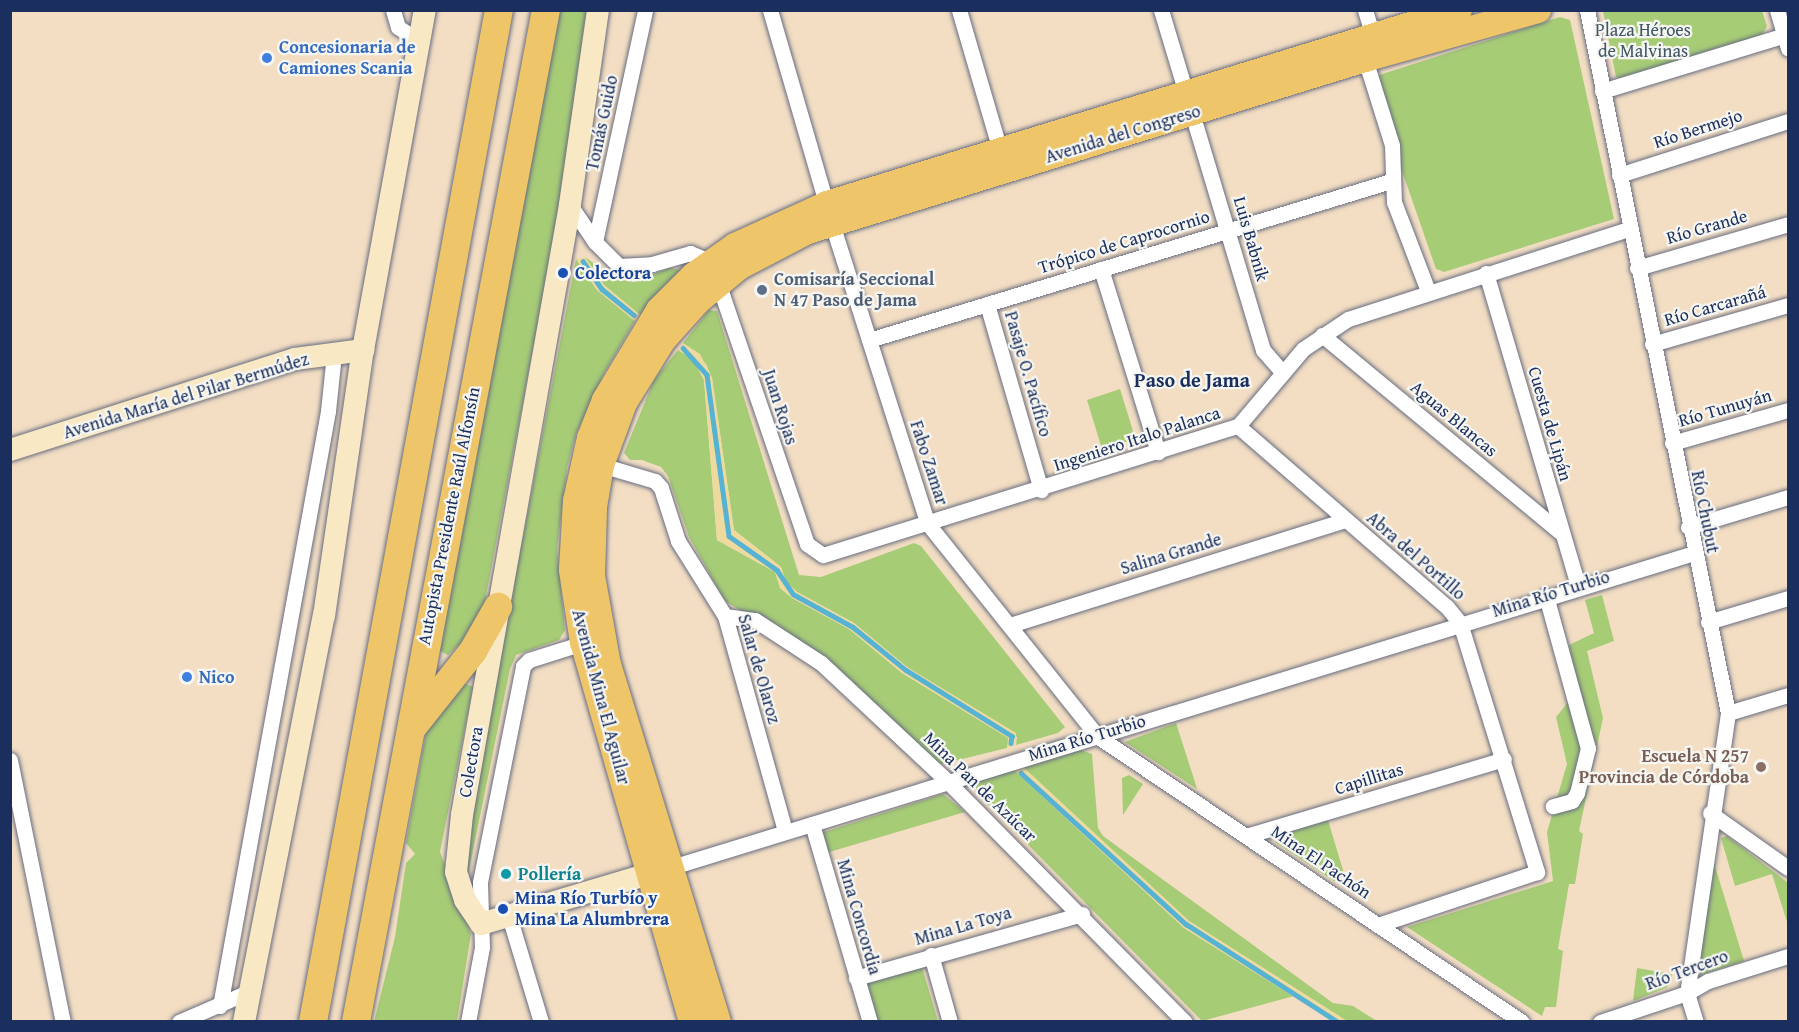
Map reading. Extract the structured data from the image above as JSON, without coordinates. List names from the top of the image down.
{
  "streets": {
    "highway": ["Autopista Presidente Raúl Alfonsín"],
    "main road": ["Avenida del Congreso", "Avenida Mina El Aguilar"],
    "street": [
      "Tomás Guido",
      "Río Bermejo",
      "Río Grande",
      "Luis Babnik",
      "Trópico de Caprocornio",
      "Río Carcarañá",
      "Pasaje O. Pacífico",
      "Avenida María del Pilar Bermúdez",
      "Juan Rojas",
      "Río Tunuyán",
      "Aguas Blancas",
      "Cuesta de Lipán",
      "Ingeniero Italo Palanca",
      "Fabo Zamar",
      "Río Chubut",
      "Salina Grande",
      "Abra del Portillo",
      "Mina Río Turbio",
      "Salar de Olaroz",
      "Colectora",
      "Capillitas",
      "Mina Pan de Azúcar",
      "Mina El Pachón",
      "Mina Concordia",
      "Mina La Toya",
      "Río Tercero"
    ]
  },
  "crossings": [
    ["Río Bermejo", "Río Chubut"],
    ["Avenida del Congreso", "Luis Babnik"],
    ["Avenida del Congreso", "Juan Rojas"],
    ["Avenida del Congreso", "Fabo Zamar"],
    ["Avenida del Congreso", "Avenida Mina El Aguilar"],
    ["Río Grande", "Río Chubut"],
    ["Luis Babnik", "Trópico de Caprocornio"],
    ["Luis Babnik", "Ingeniero Italo Palanca"],
    ["Trópico de Caprocornio", "Pasaje O. Pacífico"],
    ["Trópico de Caprocornio", "Fabo Zamar"],
    ["Río Carcarañá", "Río Chubut"],
    ["Pasaje O. Pacífico", "Ingeniero Italo Palanca"],
    ["Juan Rojas", "Ingeniero Italo Palanca"],
    ["Juan Rojas", "Avenida Mina El Aguilar"],
    ["Río Tunuyán", "Río Chubut"],
    ["Aguas Blancas", "Cuesta de Lipán"],
    ["Aguas Blancas", "Ingeniero Italo Palanca"],
    ["Cuesta de Lipán", "Ingeniero Italo Palanca"],
    ["Cuesta de Lipán", "Mina Río Turbio"],
    ["Ingeniero Italo Palanca", "Fabo Zamar"],
    ["Ingeniero Italo Palanca", "Río Chubut"],
    ["Ingeniero Italo Palanca", "Abra del Portillo"],
    ["Fabo Zamar", "Salina Grande"],
    ["Fabo Zamar", "Mina Río Turbio"],
    ["Fabo Zamar", "Mina El Pachón"],
    ["Río Chubut", "Mina Río Turbio"],
    ["Río Chubut", "Río Tercero"],
    ["Salina Grande", "Abra del Portillo"],
    ["Abra del Portillo", "Mina Río Turbio"],
    ["Abra del Portillo", "Capillitas"],
    ["Abra del Portillo", "Mina El Pachón"],
    ["Mina Río Turbio", "Salar de Olaroz"],
    ["Mina Río Turbio", "Avenida Mina El Aguilar"],
    ["Mina Río Turbio", "Colectora"],
    ["Mina Río Turbio", "Mina Pan de Azúcar"],
    ["Mina Río Turbio", "Mina El Pachón"],
    ["Mina Río Turbio", "Mina Concordia"],
    ["Salar de Olaroz", "Avenida Mina El Aguilar"],
    ["Salar de Olaroz", "Mina Pan de Azúcar"],
    ["Capillitas", "Mina El Pachón"],
    ["Mina Pan de Azúcar", "Mina La Toya"],
    ["Mina Concordia", "Mina La Toya"]
  ],
  "districts": ["Paso de Jama"],
  "parks": ["Plaza Héroes de Malvinas"],
  "places": [
    "Concesionaria de Camiones Scania",
    "Colectora",
    "Comisaría Seccional N 47 Paso de Jama",
    "Nico",
    "Escuela N 257 Provincia de Córdoba",
    "Pollería",
    "Mina Río Turbío y Mina La Alumbrera"
  ]
}
